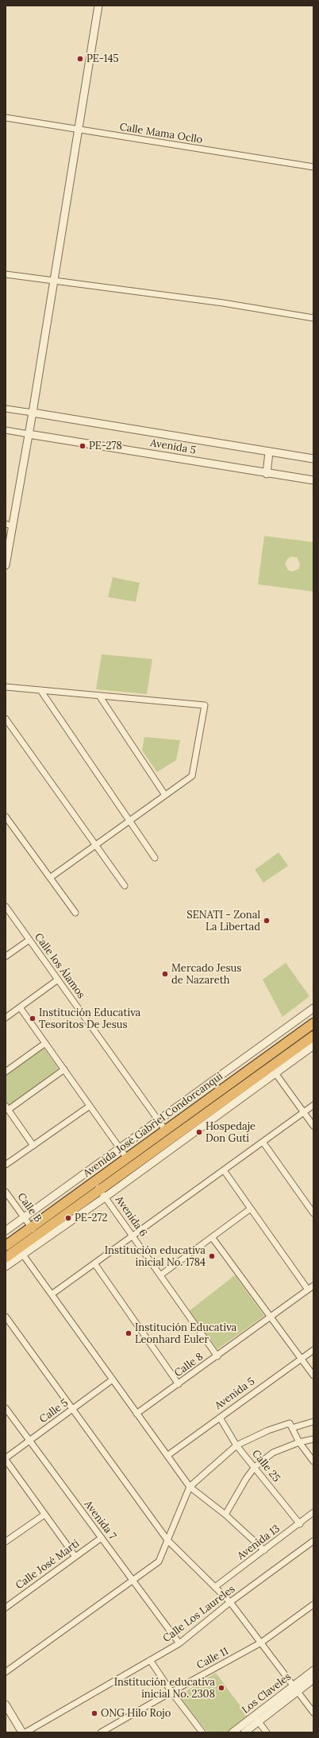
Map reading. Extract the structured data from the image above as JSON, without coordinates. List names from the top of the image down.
{
  "streets": {
    "highway": ["Avenida José Gabriel Condorcanqui"],
    "street": [
      "Calle Mama Ocllo",
      "Avenida 5",
      "Calle los Álamos",
      "Calle B",
      "Avenida 6",
      "Calle 8",
      "Calle 5",
      "Calle 25",
      "Avenida 7",
      "Avenida 13",
      "Calle José Martí",
      "Calle Los Laureles",
      "Calle 11",
      "Los Claveles"
    ]
  },
  "crossings": [
    ["Avenida 5", "Calle 25"],
    ["Calle los Álamos", "Avenida José Gabriel Condorcanqui"],
    ["Avenida José Gabriel Condorcanqui", "Calle B"],
    ["Avenida José Gabriel Condorcanqui", "Avenida 6"],
    ["Avenida 6", "Calle 8"],
    ["Calle 5", "Avenida 7"],
    ["Calle 25", "Avenida 13"],
    ["Avenida 7", "Calle José Martí"],
    ["Avenida 7", "Calle Los Laureles"]
  ],
  "places": [
    "PE-145",
    "PE-278",
    "SENATI - Zonal La Libertad",
    "Mercado Jesus de Nazareth",
    "Institución Educativa Tesoritos De Jesus",
    "Hospedaje Don Guti",
    "PE-272",
    "Institución educativa inicial No. 1784",
    "Institución Educativa Leonhard Euler",
    "Institución educativa inicial No. 2308",
    "ONG Hilo Rojo"
  ]
}
